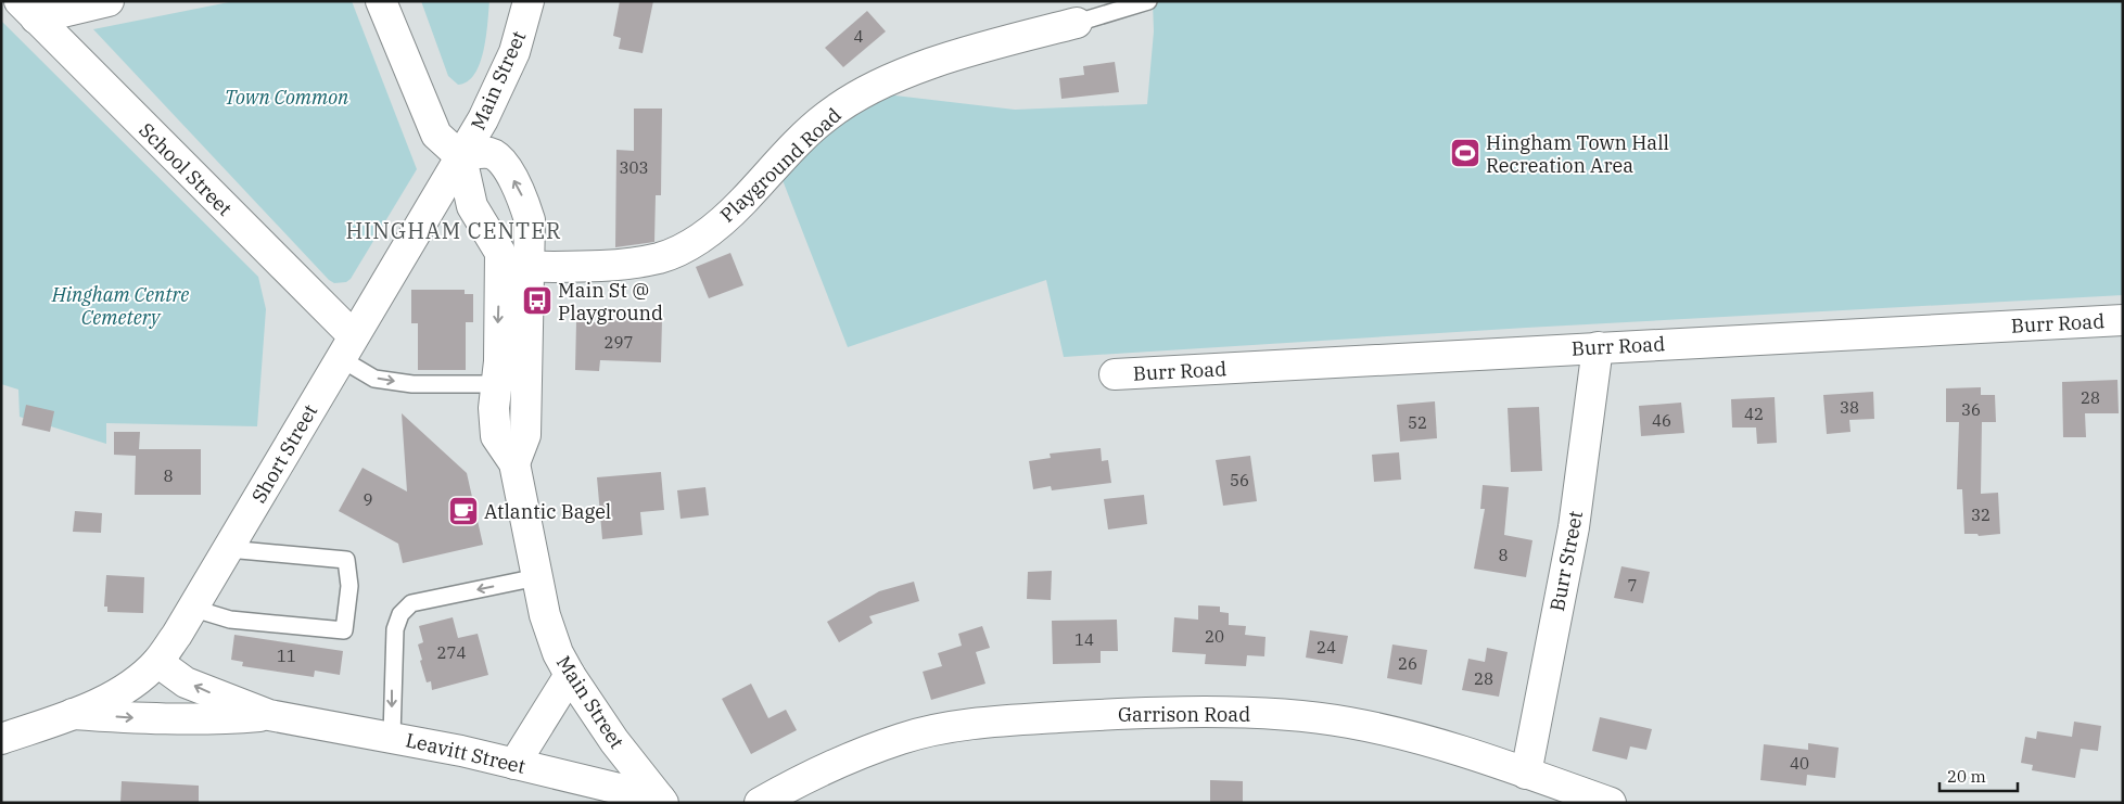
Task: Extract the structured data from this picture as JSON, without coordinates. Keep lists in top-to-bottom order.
{
  "streets": {
    "street": [
      "Main Street",
      "Playground Road",
      "School Street",
      "Burr Road",
      "Short Street",
      "Burr Street",
      "Garrison Road",
      "Leavitt Street"
    ]
  },
  "crossings": [
    ["Main Street", "Playground Road"],
    ["Main Street", "Short Street"],
    ["Main Street", "Leavitt Street"],
    ["School Street", "Short Street"],
    ["Burr Road", "Burr Street"],
    ["Short Street", "Leavitt Street"],
    ["Burr Street", "Garrison Road"]
  ],
  "districts": ["HINGHAM CENTER"],
  "parks": ["Town Common", "Hingham Centre Cemetery"],
  "places": {
    "sports": ["Hingham Town Hall Recreation Area"],
    "bus stop": ["Main St @ Playground"],
    "cafe": ["Atlantic Bagel"]
  },
  "house_numbers": [
    "4",
    "303",
    "297",
    "28",
    "38",
    "36",
    "42",
    "46",
    "52",
    "8",
    "56",
    "9",
    "32",
    "8",
    "7",
    "20",
    "14",
    "24",
    "274",
    "11",
    "26",
    "28",
    "40"
  ],
  "scale_bar": "20 m"
}
